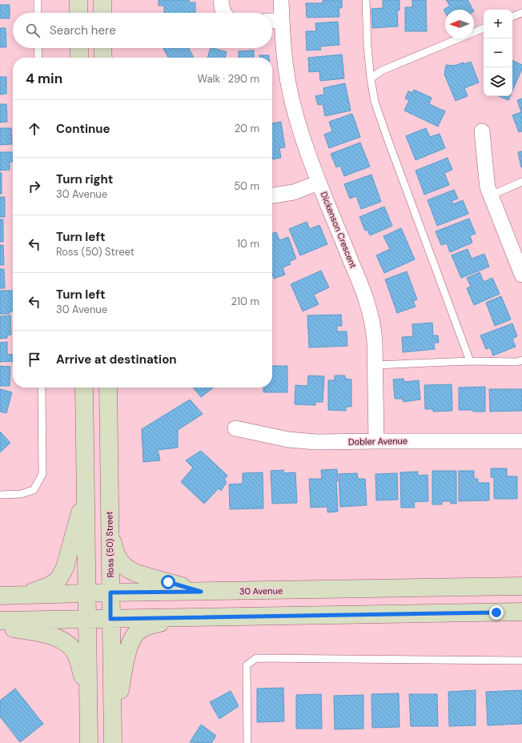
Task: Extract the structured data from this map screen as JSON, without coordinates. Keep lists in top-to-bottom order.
{
  "streets": {
    "main road": ["Ross (50) Street", "30 Avenue"],
    "street": ["Dickenson Crescent", "Dobler Avenue"]
  },
  "crossings": [
    ["Dickenson Crescent", "Dobler Avenue"],
    ["Ross (50) Street", "30 Avenue"]
  ],
  "north": "left",
  "page": {
    "map_buttons": ["+", "−"],
    "search": "Search here",
    "heading": ["4 min", "Walk · 290 m"],
    "list": [
      ["Continue", "20 m"],
      ["Turn right", "30 Avenue", "50 m"],
      ["Turn left", "Ross (50) Street", "10 m"],
      ["Turn left", "30 Avenue", "210 m"],
      "Arrive at destination"
    ]
  }
}
